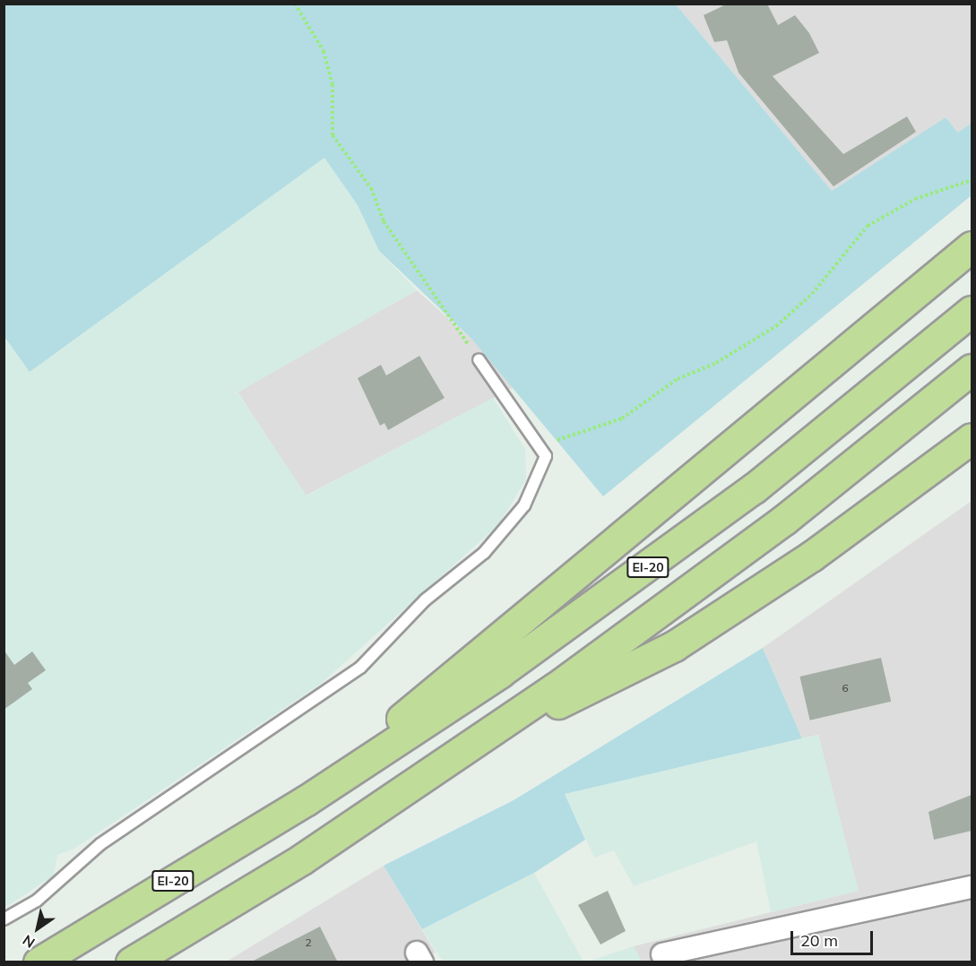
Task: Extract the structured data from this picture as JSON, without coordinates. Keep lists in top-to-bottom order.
{
  "streets": {
    "highway": ["EI-20"]
  },
  "house_numbers": ["6", "2"],
  "scale_bar": "20 m",
  "north": "bottom left"
}
